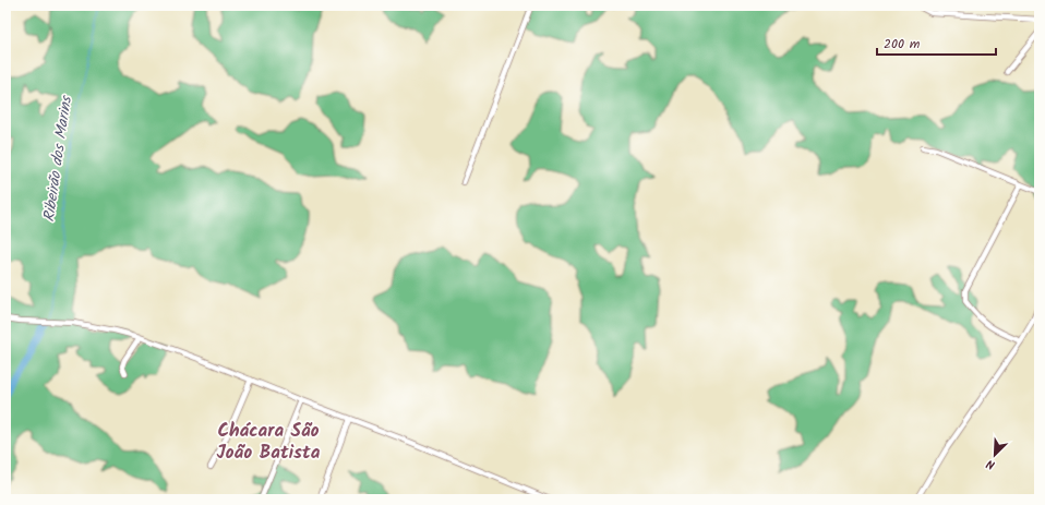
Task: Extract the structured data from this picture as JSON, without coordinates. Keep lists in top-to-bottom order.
{
  "districts": ["Chácara São João Batista"],
  "water": ["Ribeirão dos Marins"],
  "scale_bar": "200 m",
  "north": "bottom left"
}
